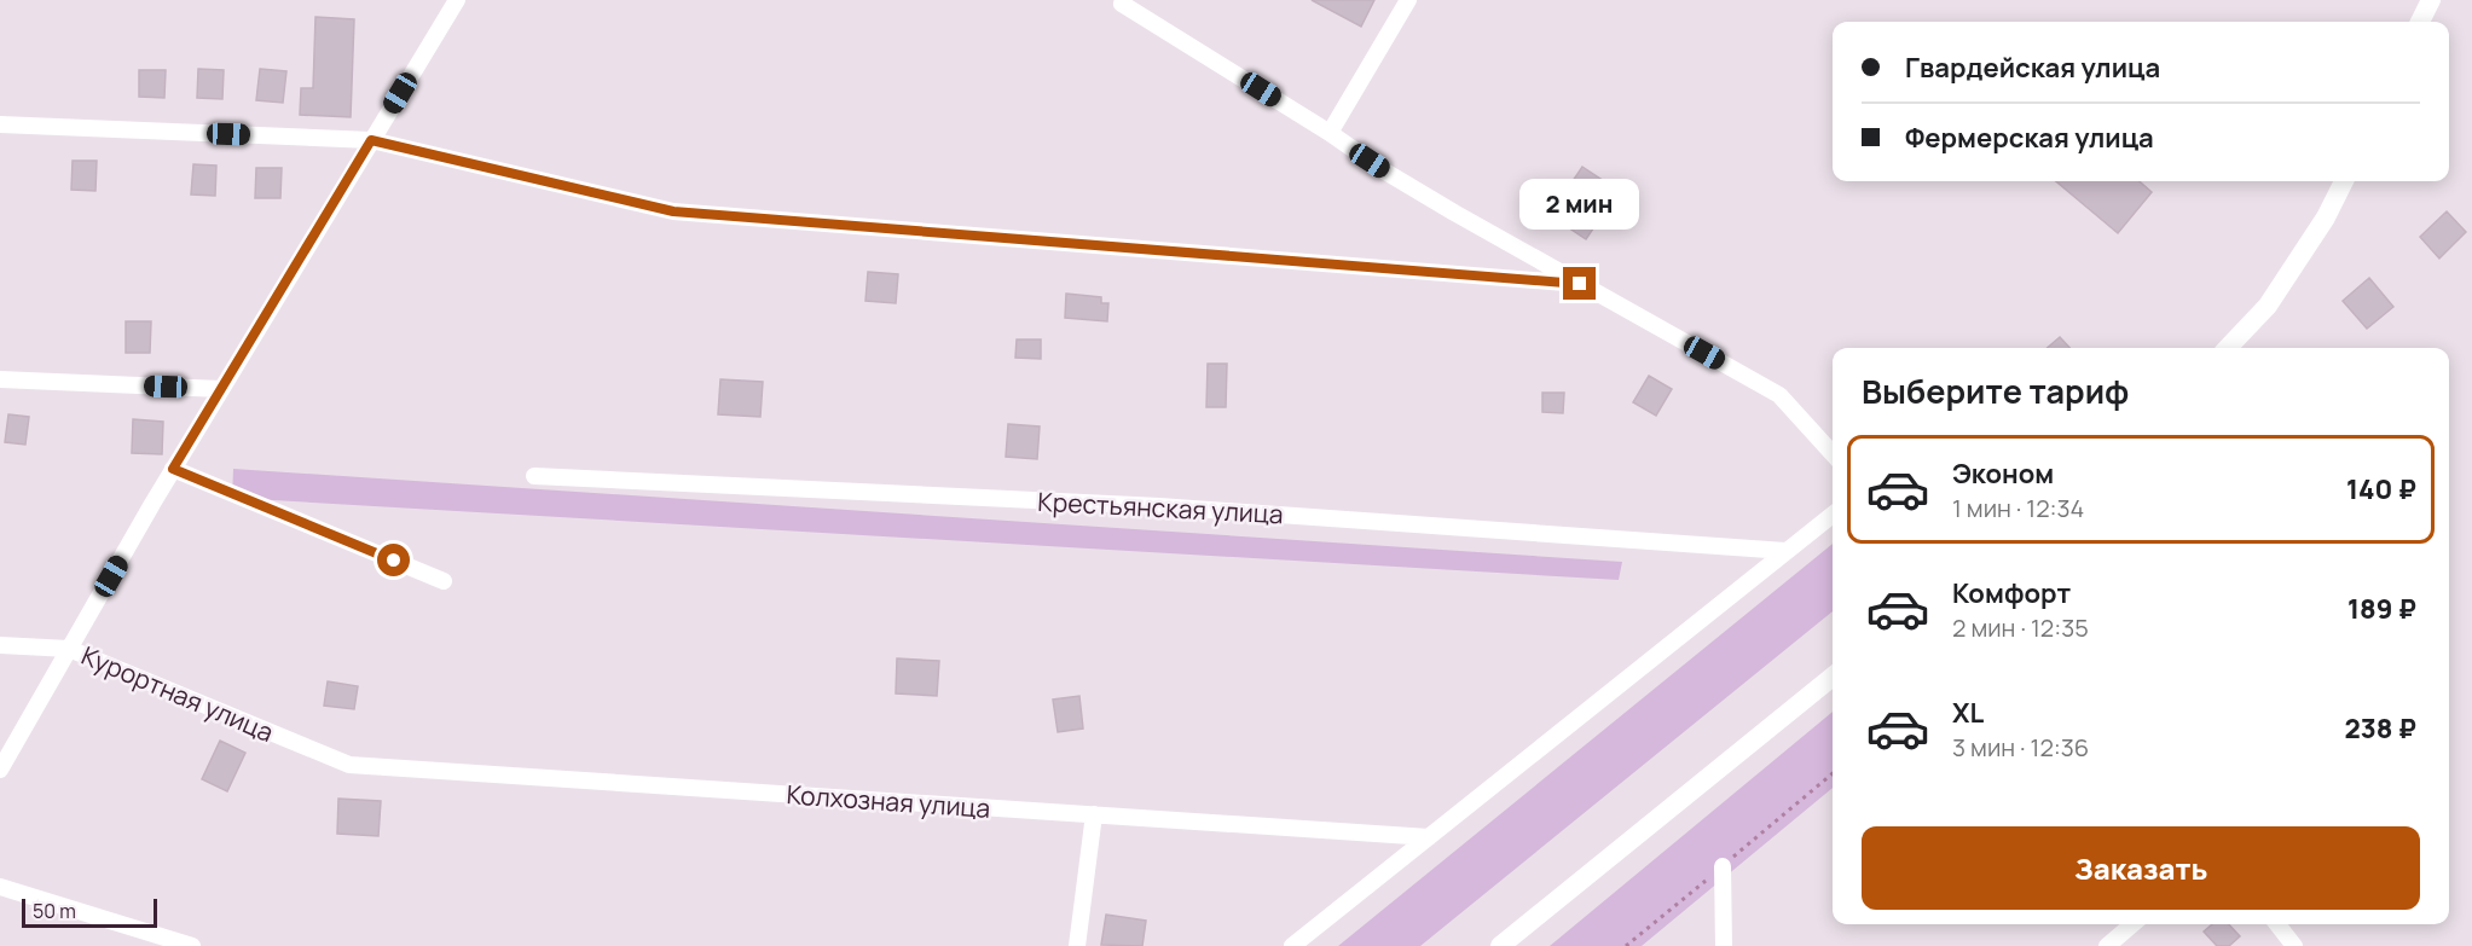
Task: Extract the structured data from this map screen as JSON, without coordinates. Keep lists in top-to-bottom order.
{
  "streets": {
    "street": ["Крестьянская улица", "Курортная улица", "Колхозная улица"]
  },
  "crossings": [
    ["Курортная улица", "Колхозная улица"]
  ],
  "scale_bar": "50 m",
  "page": {
    "banner": ["Гвардейская улица", "Фермерская улица"],
    "bubble": "2 мин",
    "heading": "Выберите тариф",
    "list": [
      {
        "name": "Эконом",
        "note": "1 мин · 12:34",
        "value": "140 ₽"
      },
      {
        "name": "Комфорт",
        "note": "2 мин · 12:35",
        "value": "189 ₽"
      },
      {
        "name": "XL",
        "note": "3 мин · 12:36",
        "value": "238 ₽"
      }
    ],
    "buttons": "Заказать",
    "scale": "50 m"
  }
}
